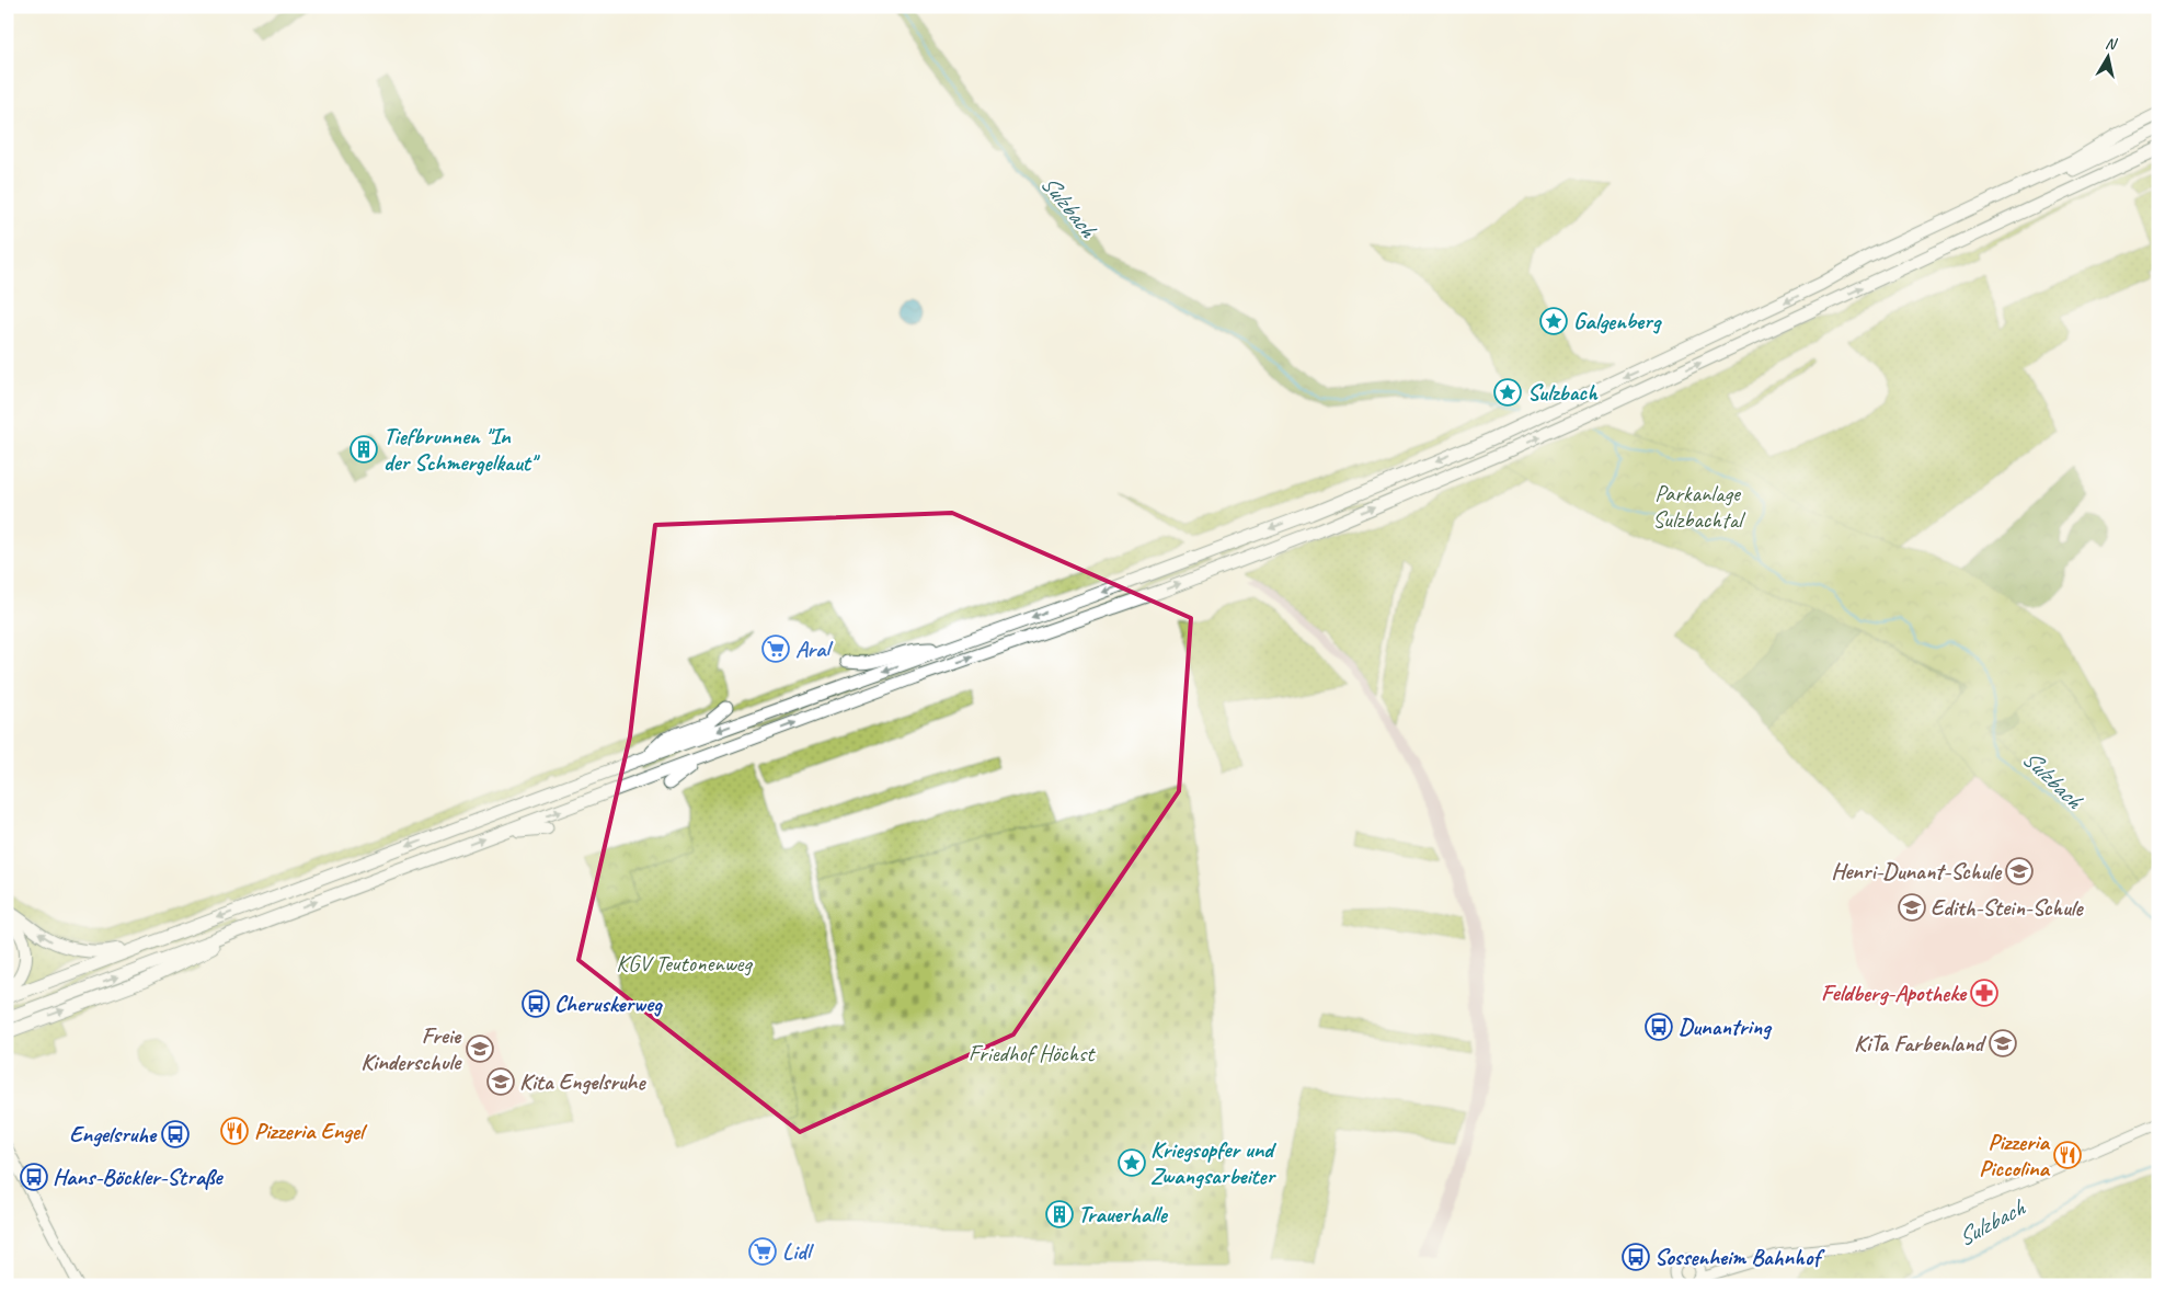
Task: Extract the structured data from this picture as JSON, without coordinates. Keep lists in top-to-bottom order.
{
  "water": ["Sulzbach"],
  "parks": ["Parkanlage Sulzbachtal", "KGV Teutonenweg", "Friedhof Höchst"],
  "places": {
    "place": ["Galgenberg", "Sulzbach", "Kriegsopfer und Zwangsarbeiter"],
    "building": ["Tiefbrunnen \"In der Schmergelkaut\"", "Trauerhalle"],
    "supermarket": ["Aral", "Lidl"],
    "school or university": [
      "Henri-Dunant-Schule",
      "Edith-Stein-Schule",
      "KiTa Farbenland",
      "Freie Kinderschule",
      "Kita Engelsruhe"
    ],
    "pharmacy": ["Feldberg-Apotheke"],
    "bus stop": [
      "Cheruskerweg",
      "Dunantring",
      "Engelsruhe",
      "Hans-Böckler-Straße",
      "Sossenheim Bahnhof"
    ],
    "restaurant": ["Pizzeria Engel", "Pizzeria Piccolina"]
  },
  "north": "top"
}
